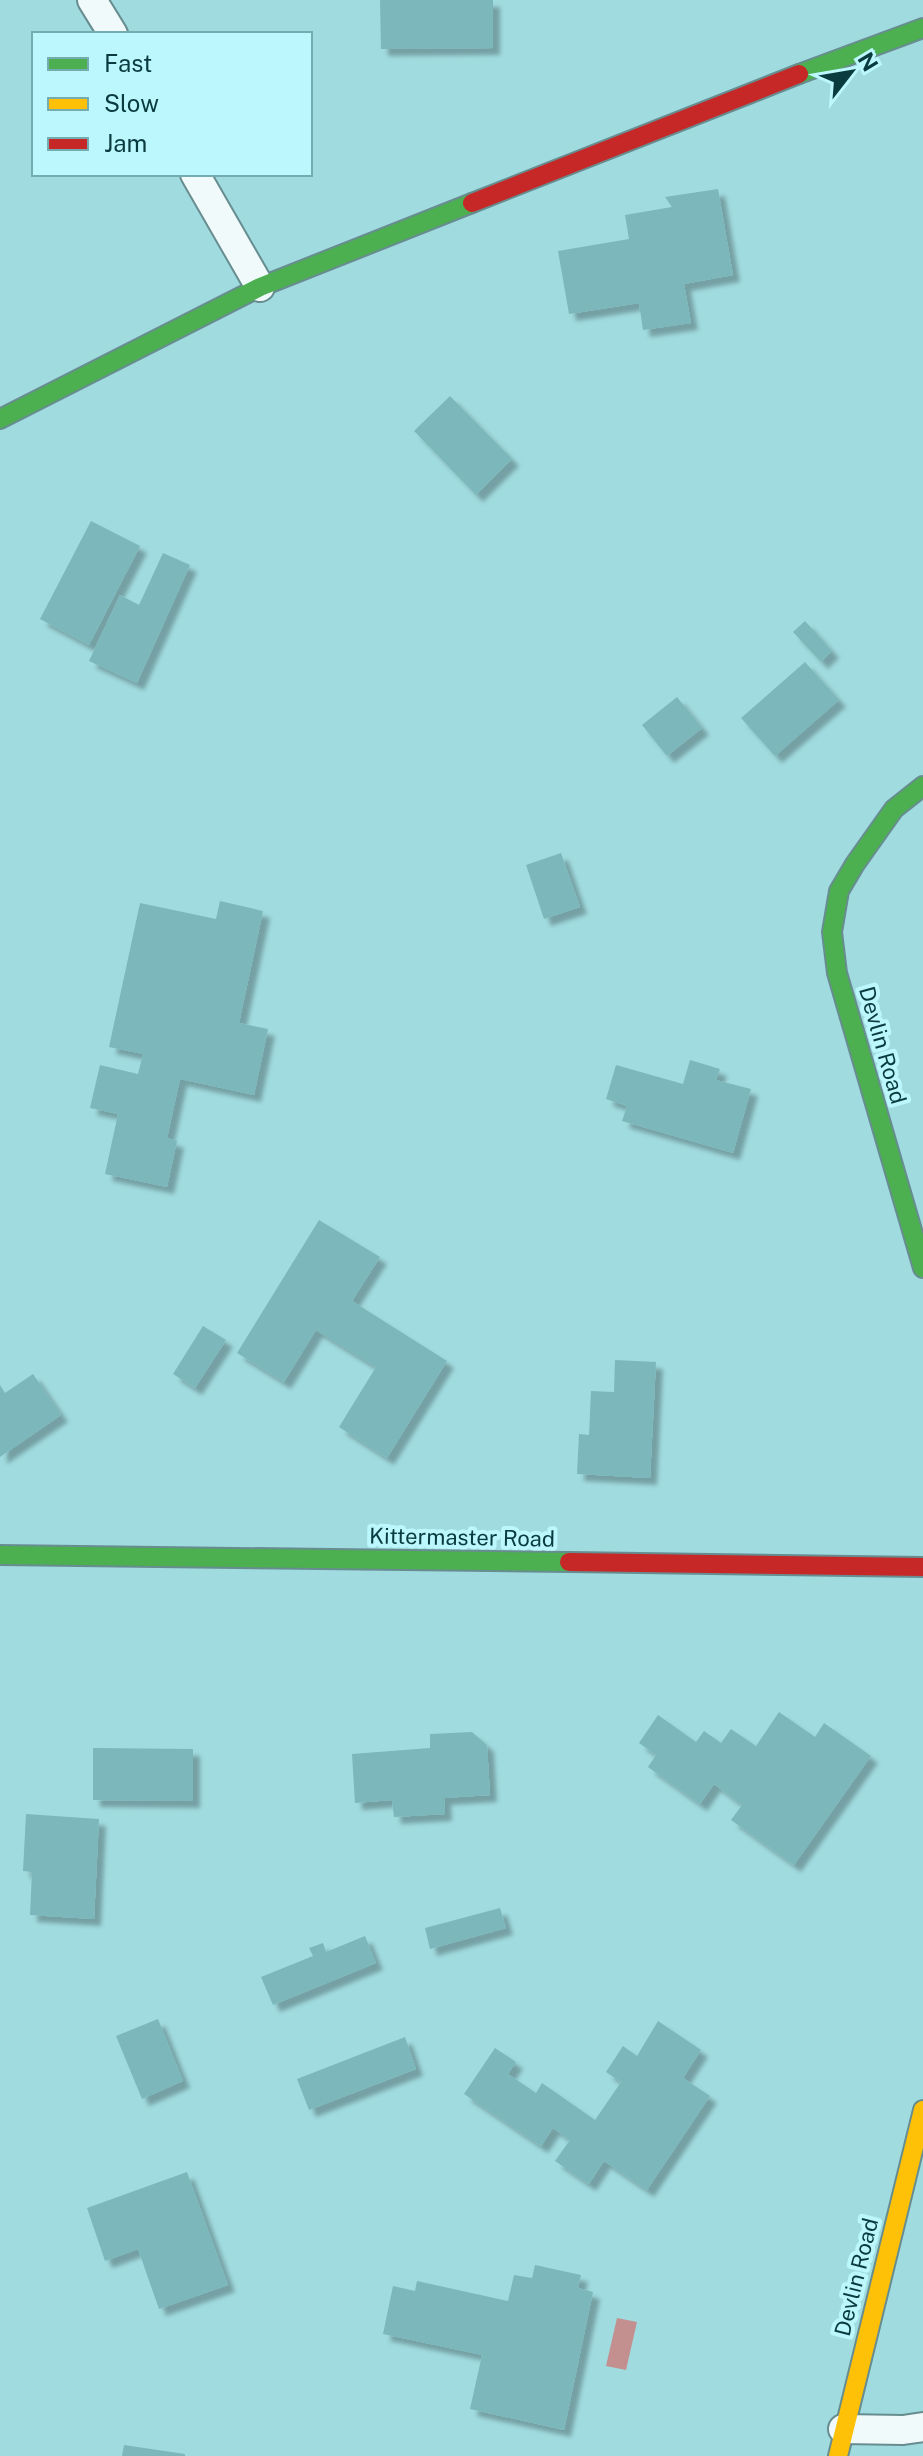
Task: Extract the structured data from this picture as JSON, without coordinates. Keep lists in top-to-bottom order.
{
  "streets": {
    "street": ["Devlin Road", "Kittermaster Road"]
  },
  "legend": ["Fast", "Slow", "Jam"],
  "north": "top right"
}
